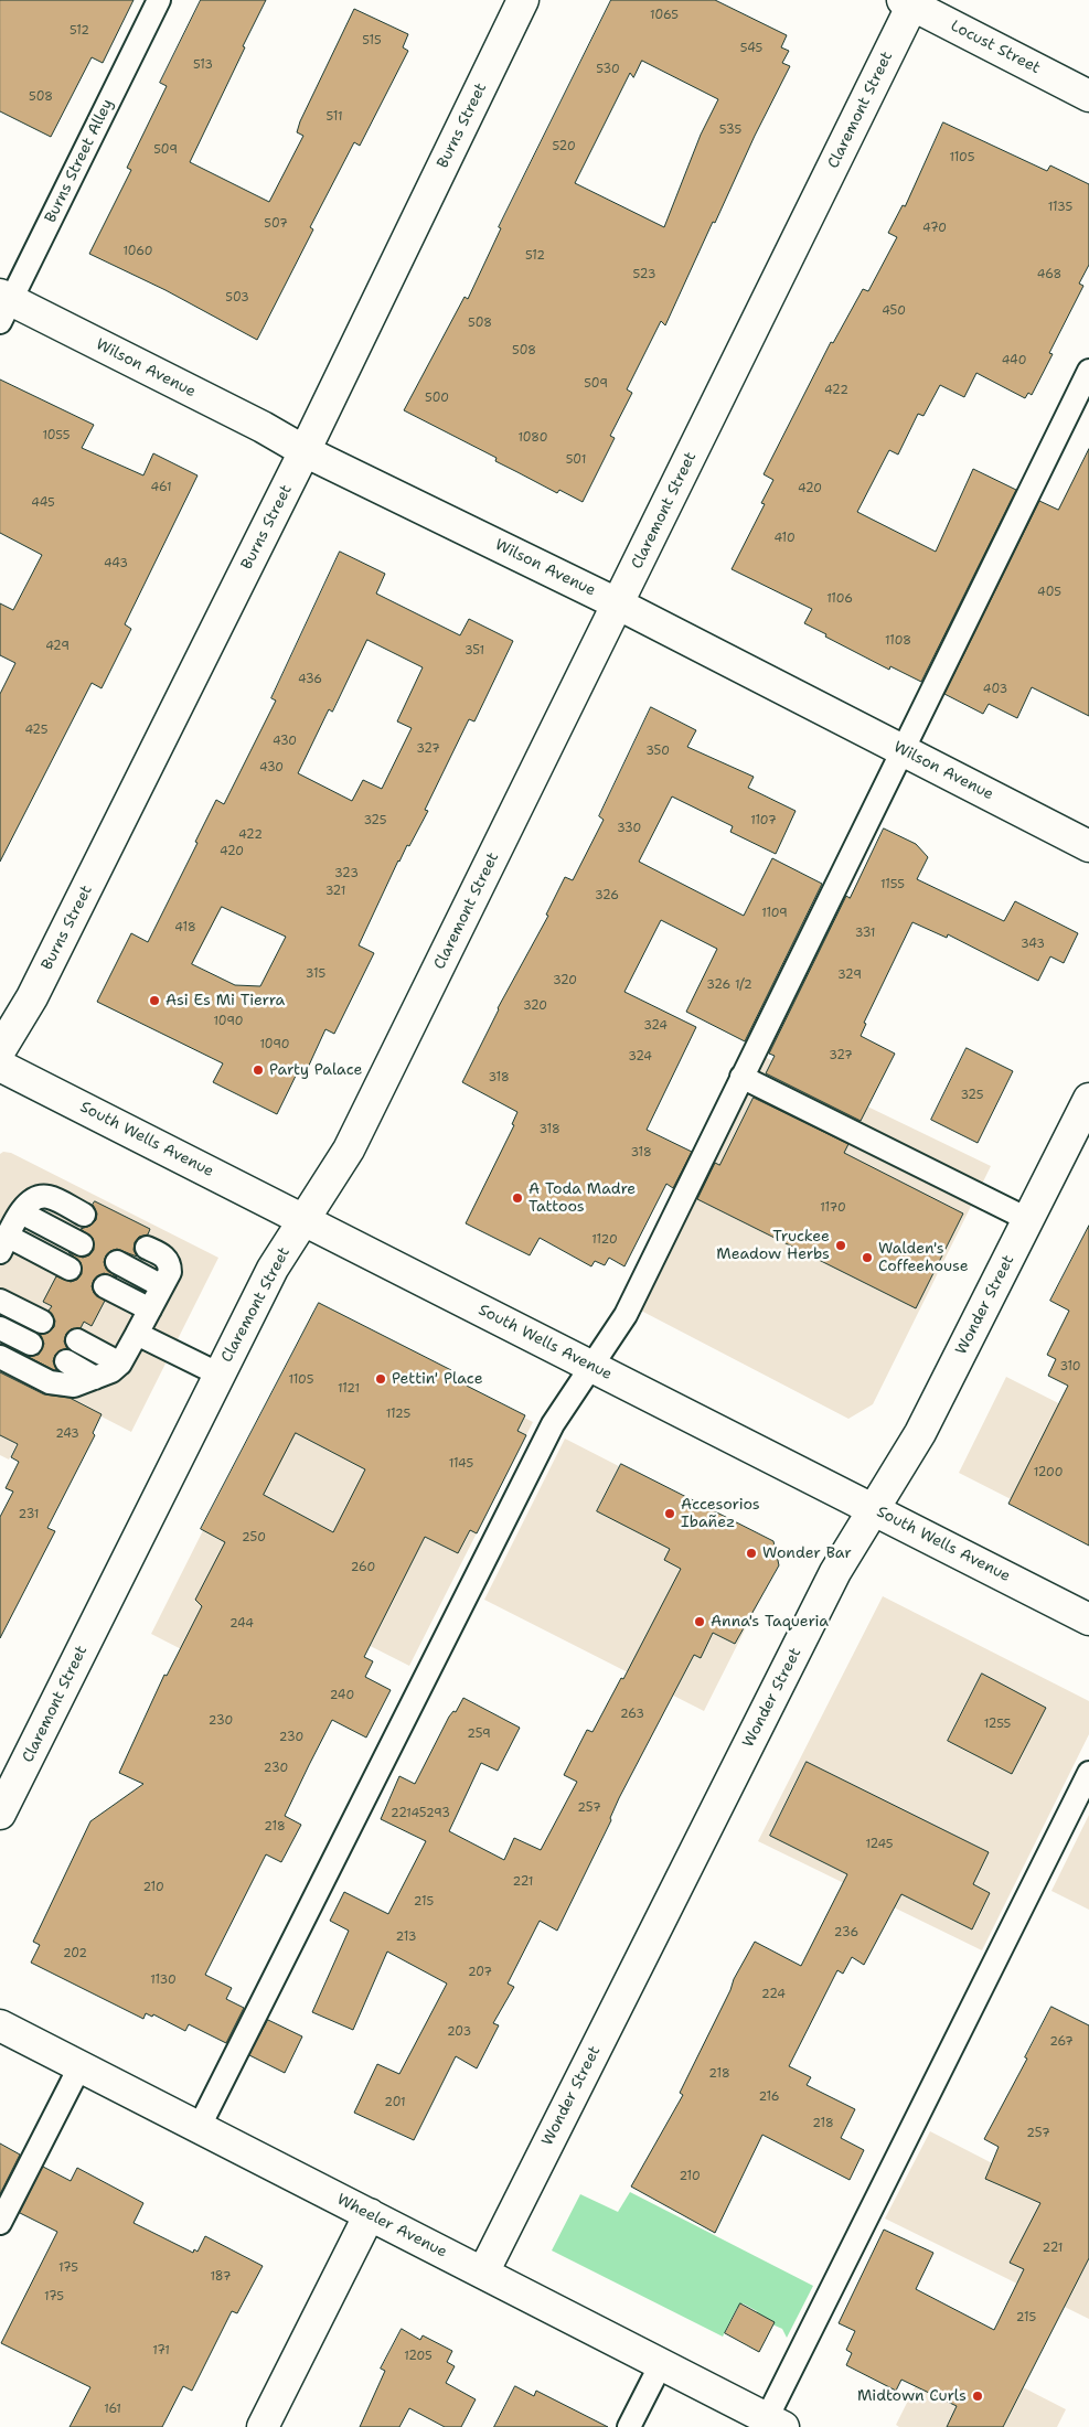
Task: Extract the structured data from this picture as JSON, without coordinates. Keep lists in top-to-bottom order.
{
  "streets": {
    "street": [
      "Locust Street",
      "Claremont Street",
      "Burns Street",
      "Wilson Avenue",
      "South Wells Avenue",
      "Wonder Street",
      "Wheeler Avenue"
    ],
    "lane": ["Burns Street Alley"]
  },
  "crossings": [
    ["Locust Street", "Claremont Street"],
    ["Claremont Street", "Wilson Avenue"],
    ["Claremont Street", "South Wells Avenue"],
    ["Burns Street", "Wilson Avenue"],
    ["Burns Street Alley", "Wilson Avenue"],
    ["South Wells Avenue", "Wonder Street"],
    ["Wonder Street", "Wheeler Avenue"]
  ],
  "places": [
    "Asi Es Mi Tierra",
    "Party Palace",
    "A Toda Madre Tattoos",
    "Truckee Meadow Herbs",
    "Walden's Coffeehouse",
    "Pettin' Place",
    "Accesorios Ibañez",
    "Wonder Bar",
    "Anna's Taqueria",
    "Midtown Curls"
  ],
  "house_numbers": [
    "1065",
    "512",
    "515",
    "545",
    "513",
    "530",
    "508",
    "511",
    "535",
    "520",
    "509",
    "1105",
    "1135",
    "507",
    "470",
    "1060",
    "512",
    "523",
    "468",
    "503",
    "450",
    "508",
    "508",
    "440",
    "509",
    "422",
    "500",
    "1055",
    "1080",
    "501",
    "461",
    "420",
    "445",
    "410",
    "443",
    "405",
    "1106",
    "1108",
    "429",
    "351",
    "436",
    "403",
    "425",
    "430",
    "327",
    "350",
    "430",
    "325",
    "1107",
    "330",
    "422",
    "420",
    "323",
    "1155",
    "321",
    "326",
    "1109",
    "418",
    "331",
    "343",
    "315",
    "329",
    "320",
    "326 1/2",
    "320",
    "1090",
    "324",
    "1090",
    "327",
    "324",
    "318",
    "325",
    "318",
    "318",
    "1170",
    "1120",
    "310",
    "1105",
    "1121",
    "1125",
    "243",
    "1145",
    "1200",
    "231",
    "250",
    "260",
    "244",
    "240",
    "263",
    "230",
    "1255",
    "259",
    "230",
    "230",
    "257",
    "22145293",
    "218",
    "1245",
    "221",
    "210",
    "215",
    "236",
    "213",
    "202",
    "207",
    "1130",
    "224",
    "203",
    "267",
    "218",
    "216",
    "201",
    "218",
    "257",
    "210",
    "221",
    "175",
    "187",
    "175",
    "215",
    "171",
    "1205",
    "161"
  ]
}
